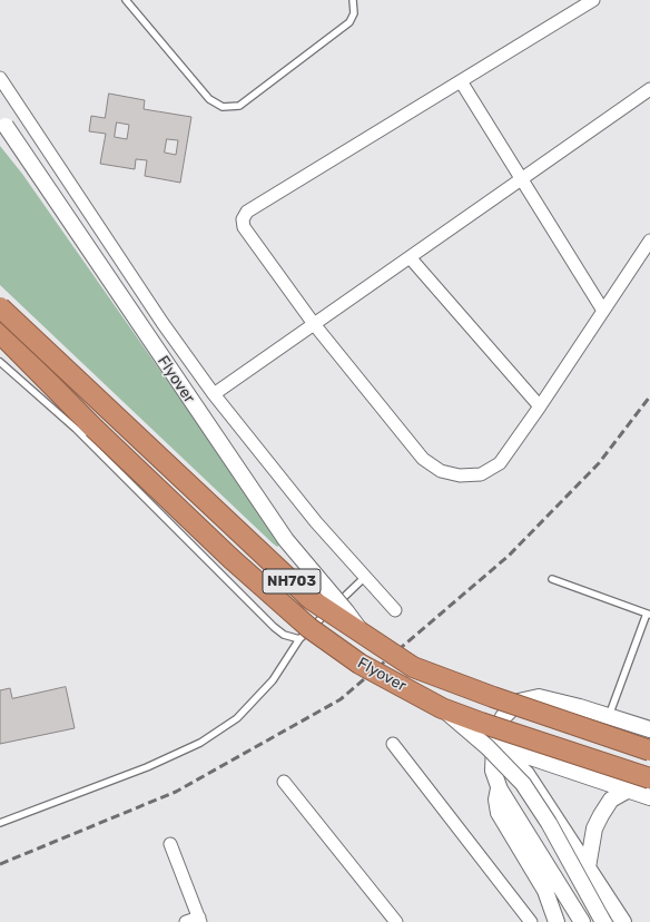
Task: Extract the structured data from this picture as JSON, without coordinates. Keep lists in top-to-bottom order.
{
  "streets": {
    "highway": ["Flyover", "NH703"]
  }
}
